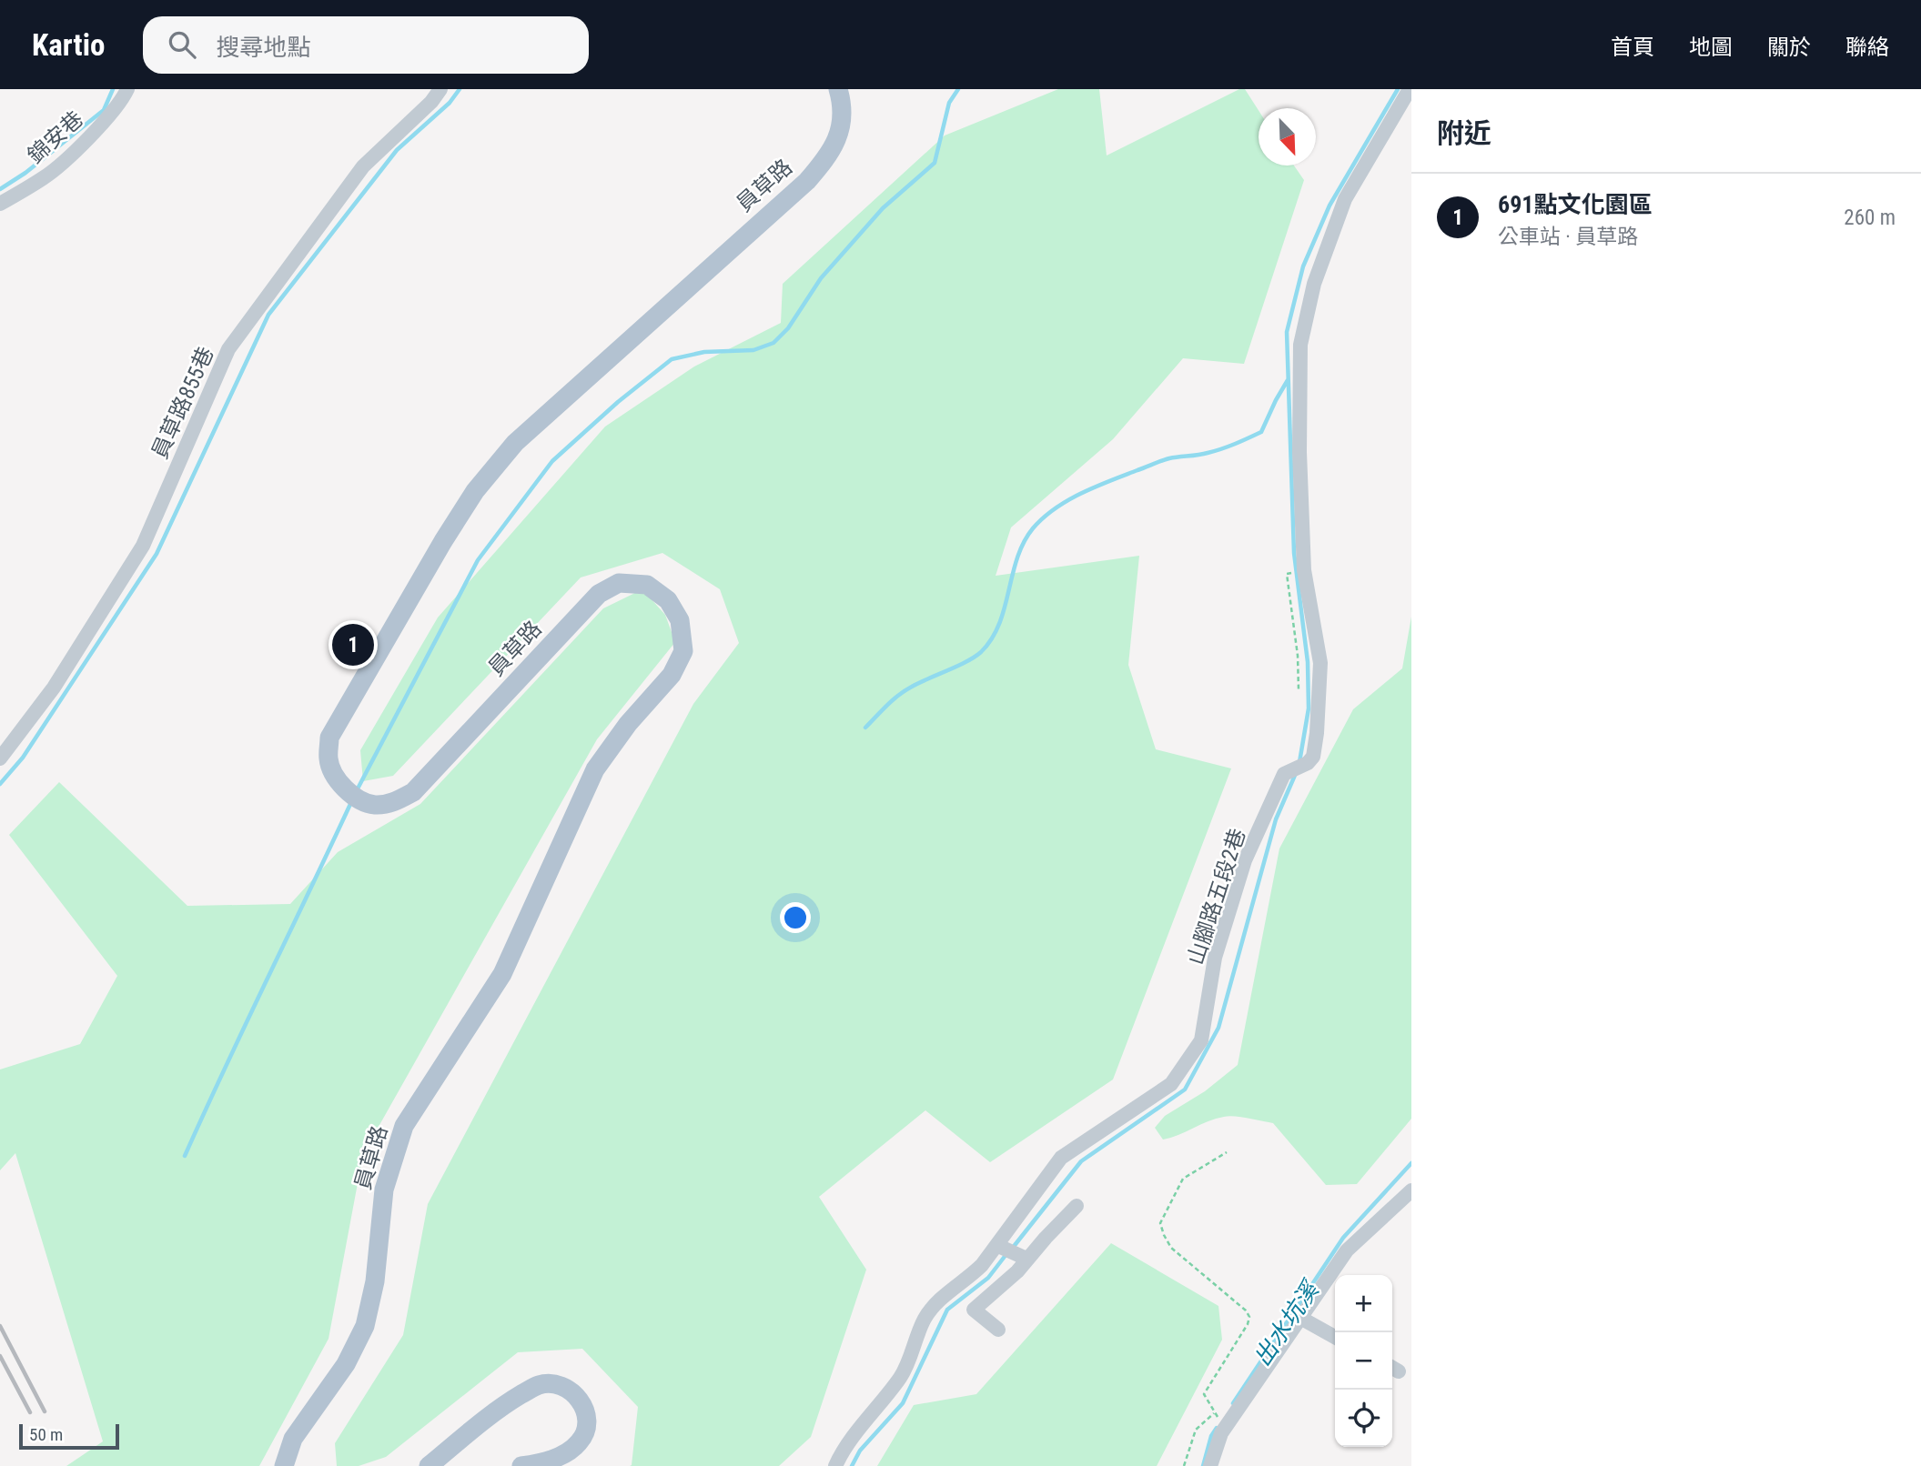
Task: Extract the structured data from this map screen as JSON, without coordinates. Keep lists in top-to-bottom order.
{
  "streets": {
    "main road": ["員草路"],
    "street": ["錦安巷", "員草路855巷", "山腳路五段2巷"]
  },
  "water": ["出水坑溪"],
  "scale_bar": "50 m",
  "north": "bottom right",
  "page": {
    "header": "Kartio",
    "search": "搜尋地點",
    "nav": [
      "首頁",
      "地圖",
      "關於",
      "聯絡"
    ],
    "heading": "附近",
    "list": [
      {
        "mark": "1",
        "name": "691點文化園區",
        "note": "公車站 · 員草路",
        "value": "260 m"
      }
    ],
    "pins": "1",
    "map_buttons": ["+", "−"],
    "scale": "50 m"
  }
}
